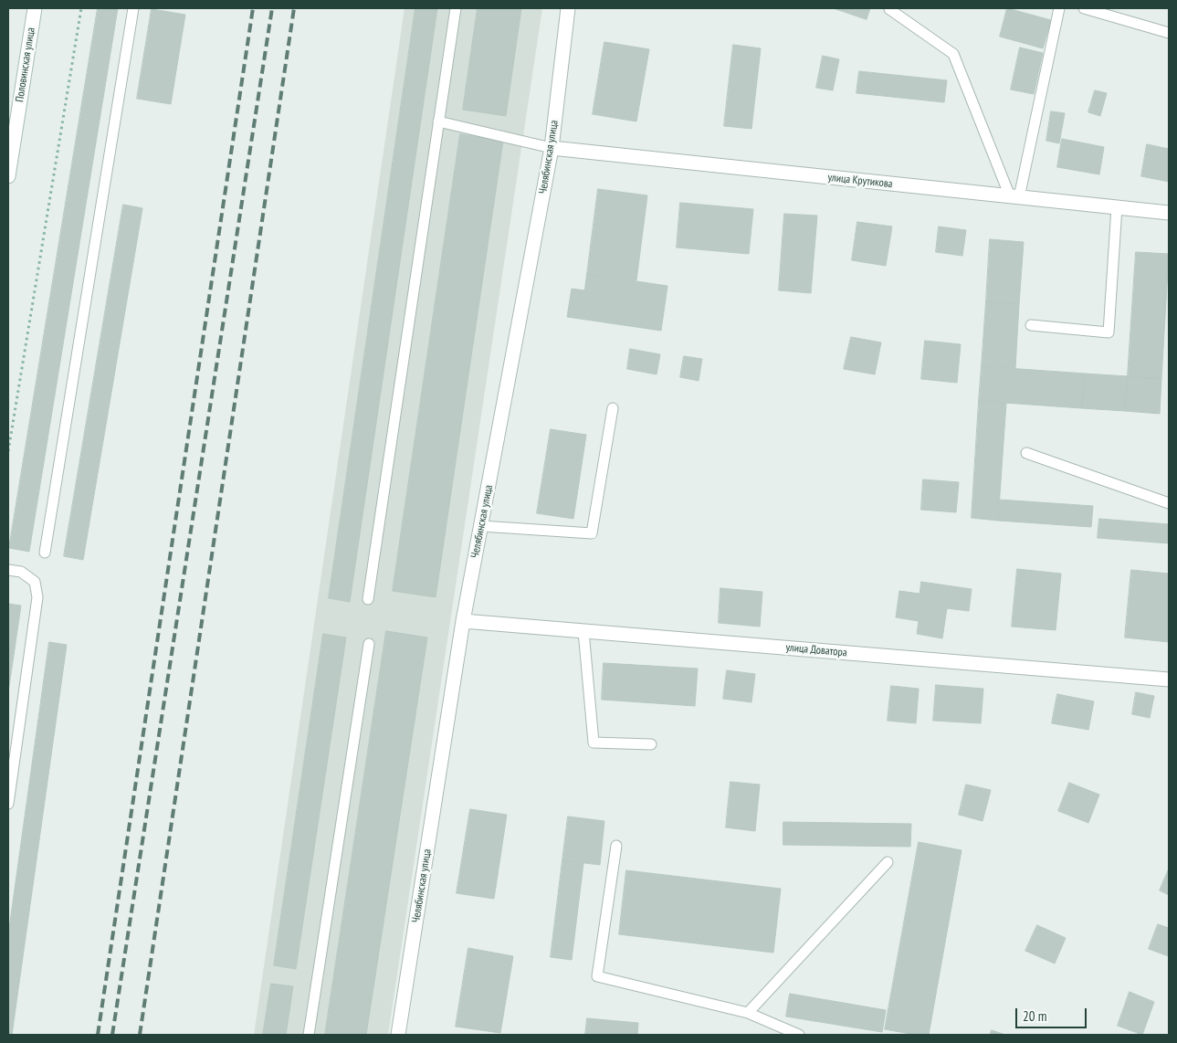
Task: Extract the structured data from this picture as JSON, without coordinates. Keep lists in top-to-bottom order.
{
  "streets": {
    "street": [
      "Половинская улица",
      "Челябинская улица",
      "улица Крутикова",
      "улица Доватора"
    ]
  },
  "crossings": [
    ["Челябинская улица", "улица Крутикова"],
    ["Челябинская улица", "улица Доватора"]
  ],
  "scale_bar": "20 m"
}
